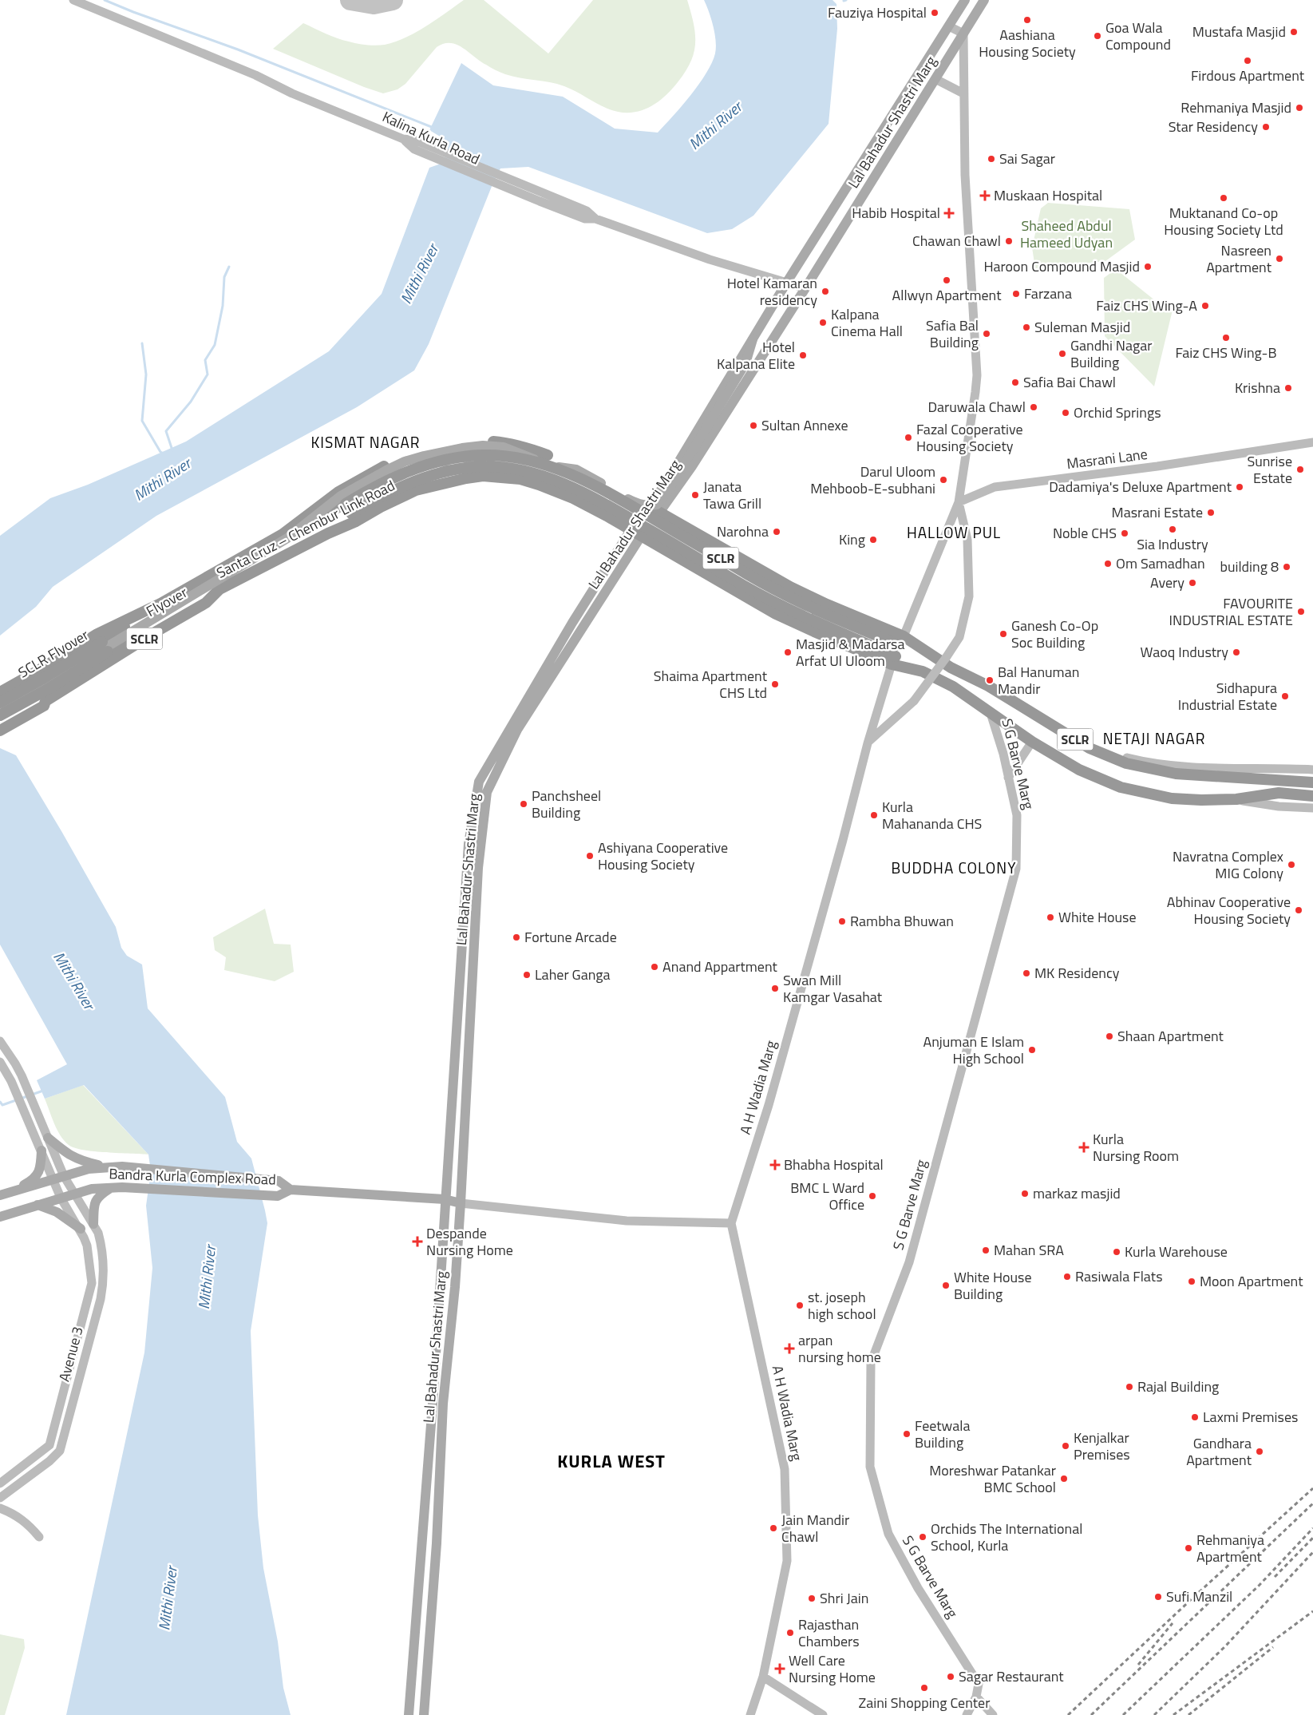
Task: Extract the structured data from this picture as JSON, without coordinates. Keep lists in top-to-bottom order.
{
  "streets": {
    "highway": [
      "Santa Cruz – Chembur Link Road",
      "SCLR",
      "Flyover",
      "SCLR Flyover"
    ],
    "main road": ["Lal Bahadur Shastri Marg", "Bandra Kurla Complex Road"],
    "street": [
      "Kalina Kurla Road",
      "Masrani Lane",
      "S G Barve Marg",
      "A H Wadia Marg",
      "Avenue 3"
    ]
  },
  "crossings": [
    ["Lal Bahadur Shastri Marg", "Kalina Kurla Road"],
    ["Lal Bahadur Shastri Marg", "Santa Cruz – Chembur Link Road"],
    ["Lal Bahadur Shastri Marg", "Bandra Kurla Complex Road"],
    ["Santa Cruz – Chembur Link Road", "SCLR"],
    ["Santa Cruz – Chembur Link Road", "Flyover"],
    ["Santa Cruz – Chembur Link Road", "A H Wadia Marg"],
    ["SCLR", "S G Barve Marg"],
    ["SCLR", "A H Wadia Marg"],
    ["Flyover", "SCLR Flyover"],
    ["Bandra Kurla Complex Road", "Avenue 3"]
  ],
  "districts": [
    "KISMAT NAGAR",
    "HALLOW PUL",
    "NETAJI NAGAR",
    "BUDDHA COLONY",
    "KURLA WEST"
  ],
  "water": ["Mithi River"],
  "parks": ["Shaheed Abdul Hameed Udyan"],
  "places": {
    "other": [
      "Fauziya Hospital",
      "Aashiana Housing Society",
      "Mustafa Masjid",
      "Goa Wala Compound",
      "Firdous Apartment",
      "Rehmaniya Masjid",
      "Star Residency",
      "Sai Sagar",
      "Muktanand Co-op Housing Society Ltd",
      "Chawan Chawl",
      "Nasreen Apartment",
      "Haroon Compound Masjid",
      "Allwyn Apartment",
      "Hotel Kamaran residency",
      "Farzana",
      "Faiz CHS Wing-A",
      "Kalpana Cinema Hall",
      "Suleman Masjid",
      "Safia Bal Building",
      "Faiz CHS Wing-B",
      "Gandhi Nagar Building",
      "Hotel Kalpana Elite",
      "Safia Bai Chawl",
      "Krishna",
      "Daruwala Chawl",
      "Orchid Springs",
      "Sultan Annexe",
      "Fazal Cooperative Housing Society",
      "Sunrise Estate",
      "Darul Uloom Mehboob-E-subhani",
      "Dadamiya's Deluxe Apartment",
      "Janata Tawa Grill",
      "Masrani Estate",
      "Sia Industry",
      "Narohna",
      "Noble CHS",
      "King",
      "Om Samadhan",
      "building 8",
      "Avery",
      "FAVOURITE INDUSTRIAL ESTATE",
      "Ganesh Co-Op Soc Building",
      "Masjid & Madarsa Arfat Ul Uloom",
      "Waoq Industry",
      "Bal Hanuman Mandir",
      "Shaima Apartment CHS Ltd",
      "Sidhapura Industrial Estate",
      "Panchsheel Building",
      "Kurla Mahananda CHS",
      "Ashiyana Cooperative Housing Society",
      "Navratna Complex MIG Colony",
      "Abhinav Cooperative Housing Society",
      "White House",
      "Rambha Bhuwan",
      "Fortune Arcade",
      "Anand Appartment",
      "MK Residency",
      "Laher Ganga",
      "Swan Mill Kamgar Vasahat",
      "Shaan Apartment",
      "Anjuman E Islam High School",
      "markaz masjid",
      "BMC L Ward Office",
      "Mahan SRA",
      "Kurla Warehouse",
      "Rasiwala Flats",
      "Moon Apartment",
      "White House Building",
      "st. joseph high school",
      "Rajal Building",
      "Laxmi Premises",
      "Feetwala Building",
      "Kenjalkar Premises",
      "Gandhara Apartment",
      "Moreshwar Patankar BMC School",
      "Jain Mandir Chawl",
      "Orchids The International School, Kurla",
      "Rehmaniya Apartment",
      "Sufi Manzil",
      "Shri Jain",
      "Rajasthan Chambers",
      "Sagar Restaurant",
      "Zaini Shopping Center"
    ],
    "health": [
      "Muskaan Hospital",
      "Habib Hospital",
      "Kurla Nursing Room",
      "Bhabha Hospital",
      "Despande Nursing Home",
      "arpan nursing home",
      "Well Care Nursing Home"
    ]
  }
}
